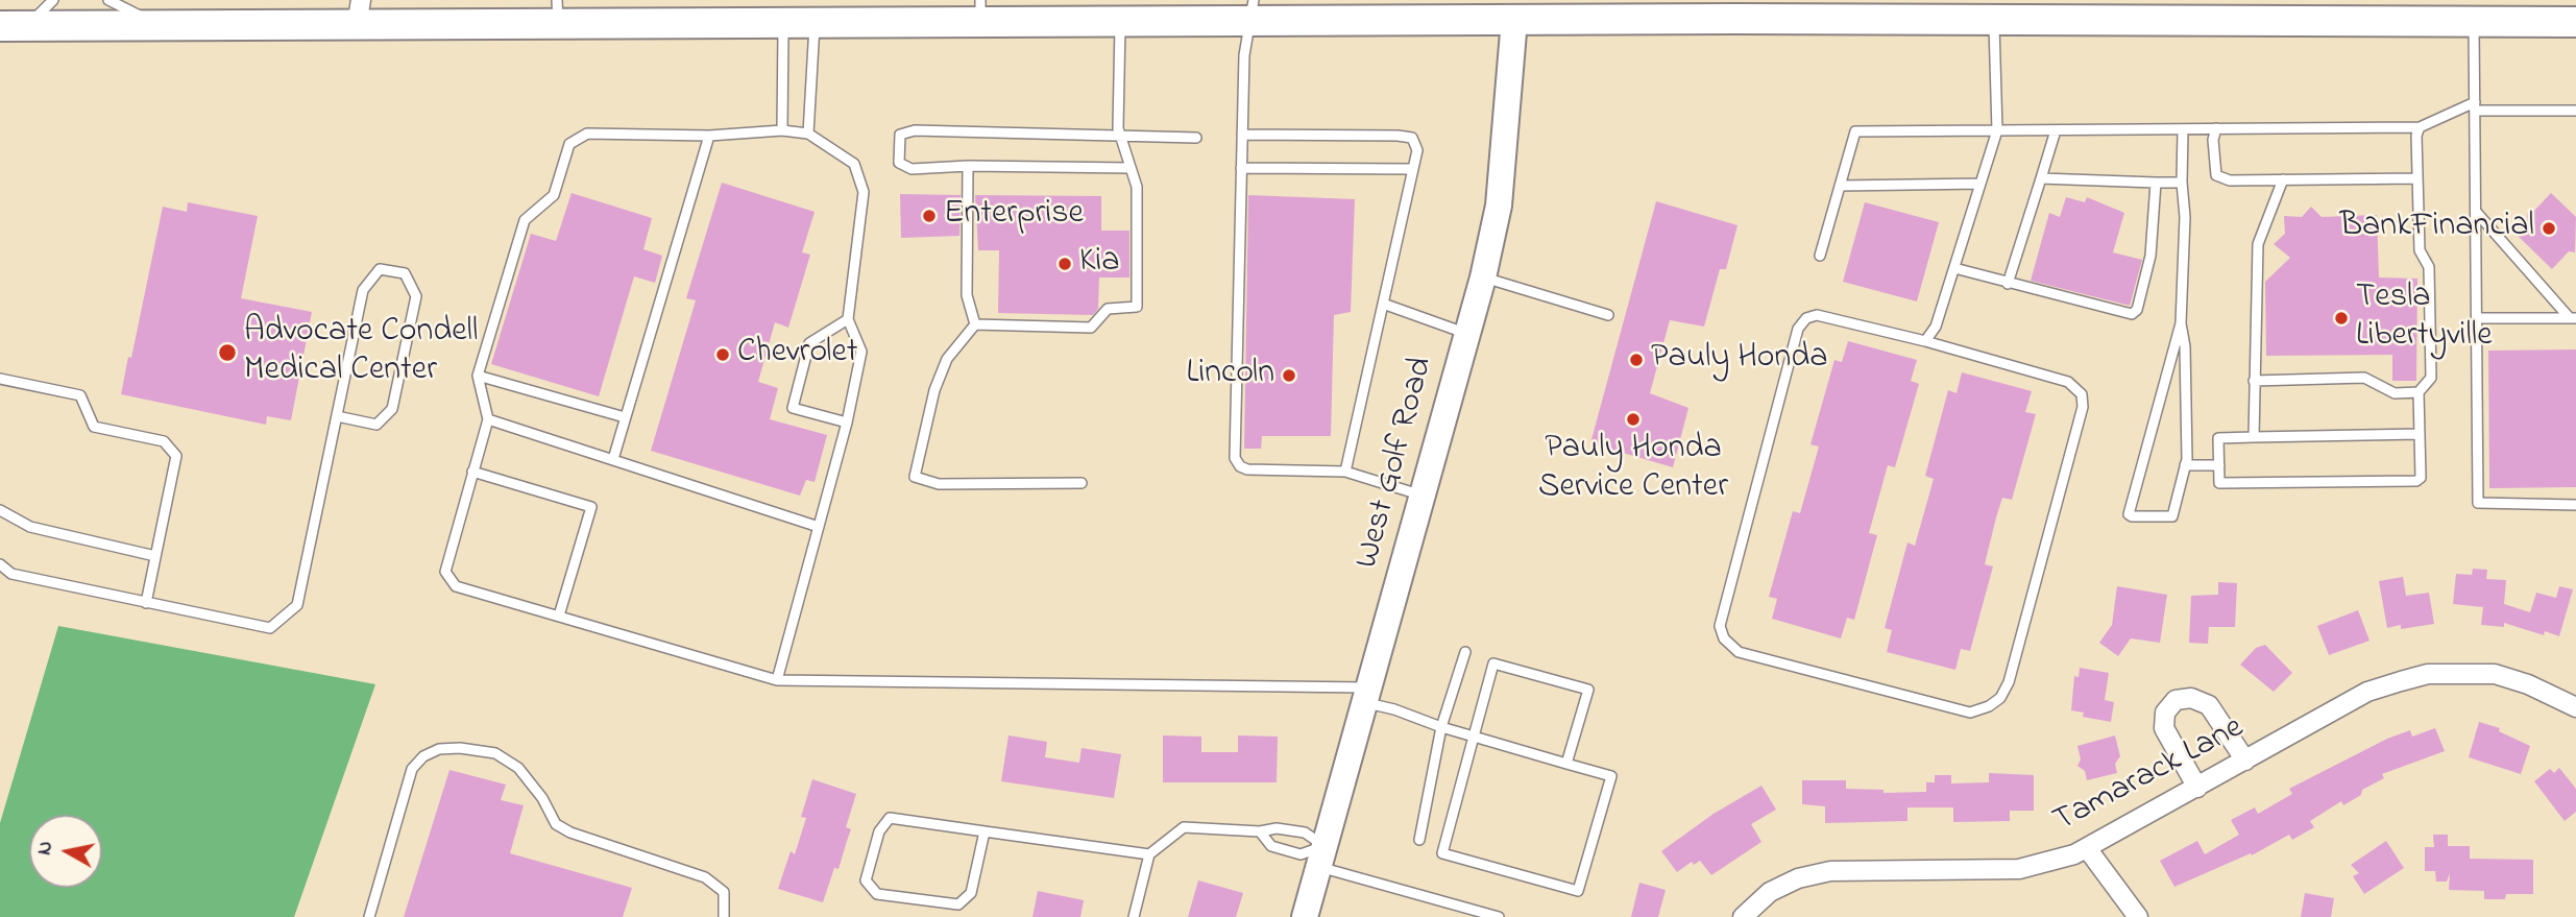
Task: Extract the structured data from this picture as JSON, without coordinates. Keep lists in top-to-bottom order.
{
  "streets": {
    "street": ["West Golf Road", "Tamarack Lane"]
  },
  "places": [
    "Enterprise",
    "BankFinancial",
    "Kia",
    "Tesla Libertyville",
    "Advocate Condell Medical Center",
    "Chevrolet",
    "Pauly Honda",
    "Lincoln",
    "Pauly Honda Service Center"
  ],
  "north": "left"
}
